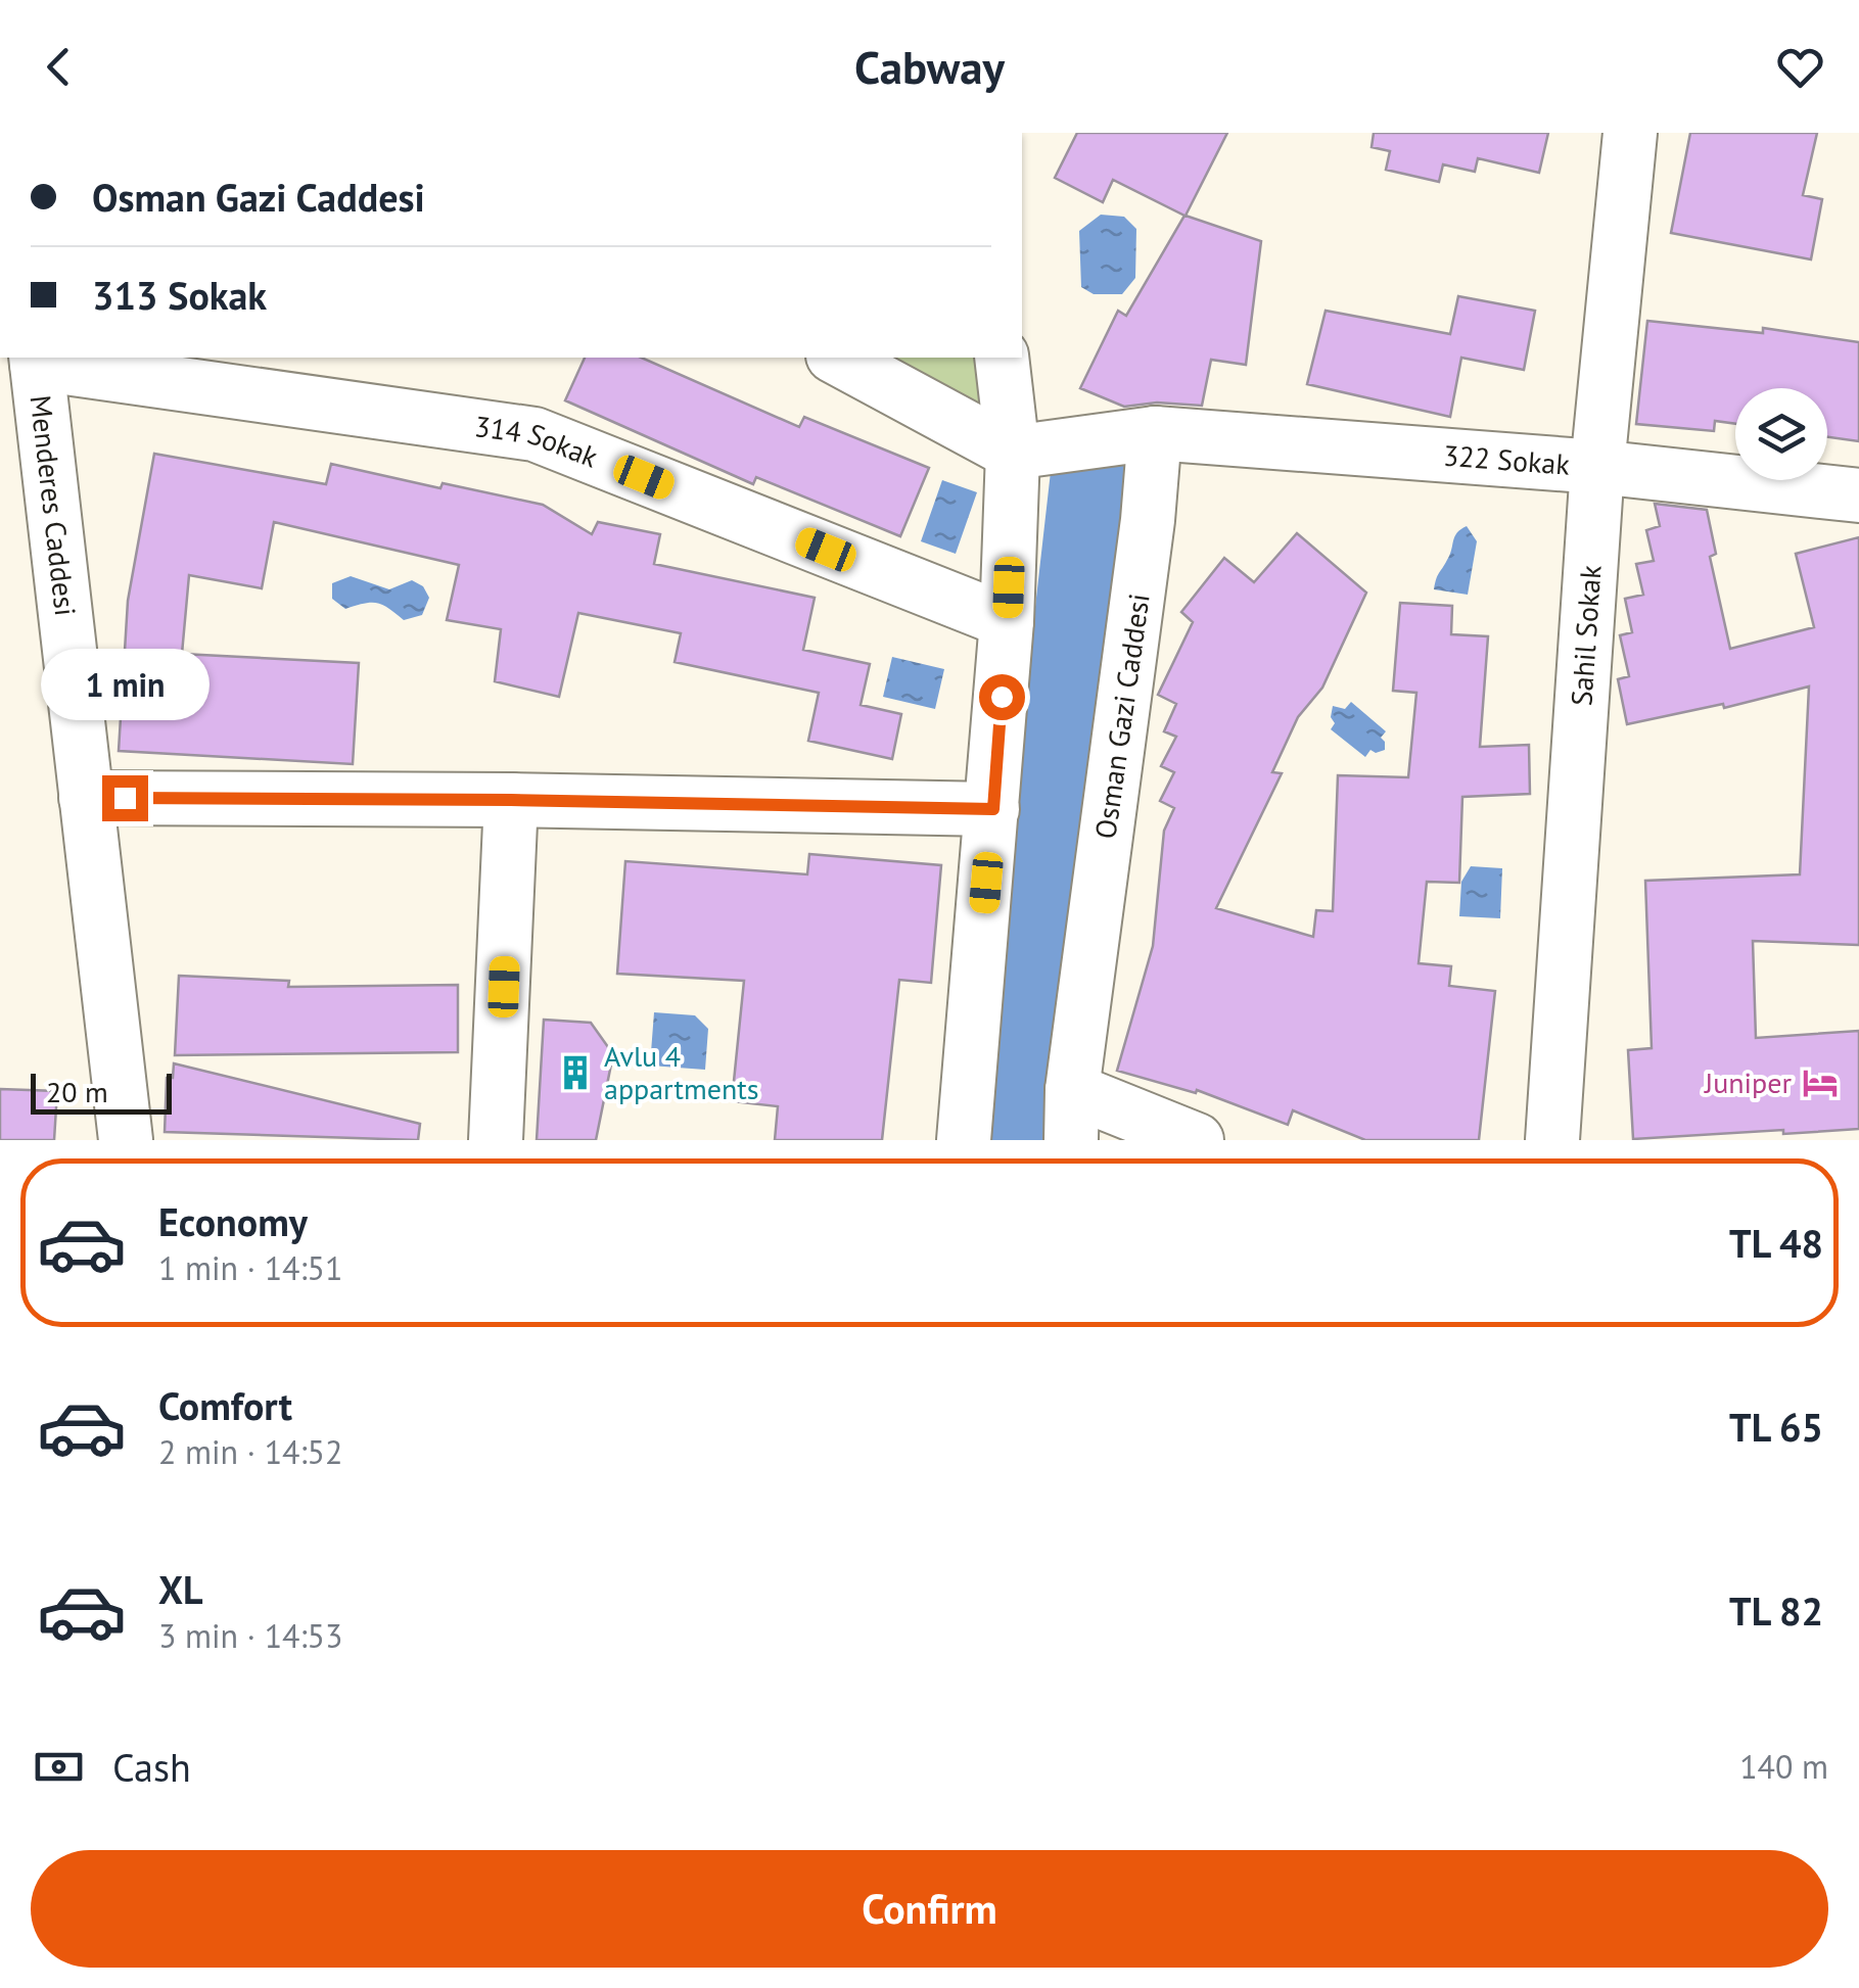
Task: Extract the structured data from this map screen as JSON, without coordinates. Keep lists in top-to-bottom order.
{
  "streets": {
    "street": [
      "314 Sokak",
      "322 Sokak",
      "Menderes Caddesi",
      "Sahil Sokak",
      "Osman Gazi Caddesi"
    ]
  },
  "crossings": [
    ["314 Sokak", "Menderes Caddesi"],
    ["322 Sokak", "Sahil Sokak"],
    ["322 Sokak", "Osman Gazi Caddesi"]
  ],
  "places": {
    "building": ["Avlu 4 appartments"],
    "hotel": ["Juniper"]
  },
  "scale_bar": "20 m",
  "page": {
    "header": "Cabway",
    "banner": ["Osman Gazi Caddesi", "313 Sokak"],
    "bubble": "1 min",
    "scale": "20 m",
    "list": [
      {
        "name": "Economy",
        "note": "1 min · 14:51",
        "value": "TL 48"
      },
      {
        "name": "Comfort",
        "note": "2 min · 14:52",
        "value": "TL 65"
      },
      {
        "name": "XL",
        "note": "3 min · 14:53",
        "value": "TL 82"
      }
    ],
    "pay": ["Cash", "140 m"],
    "buttons": "Confirm"
  }
}
